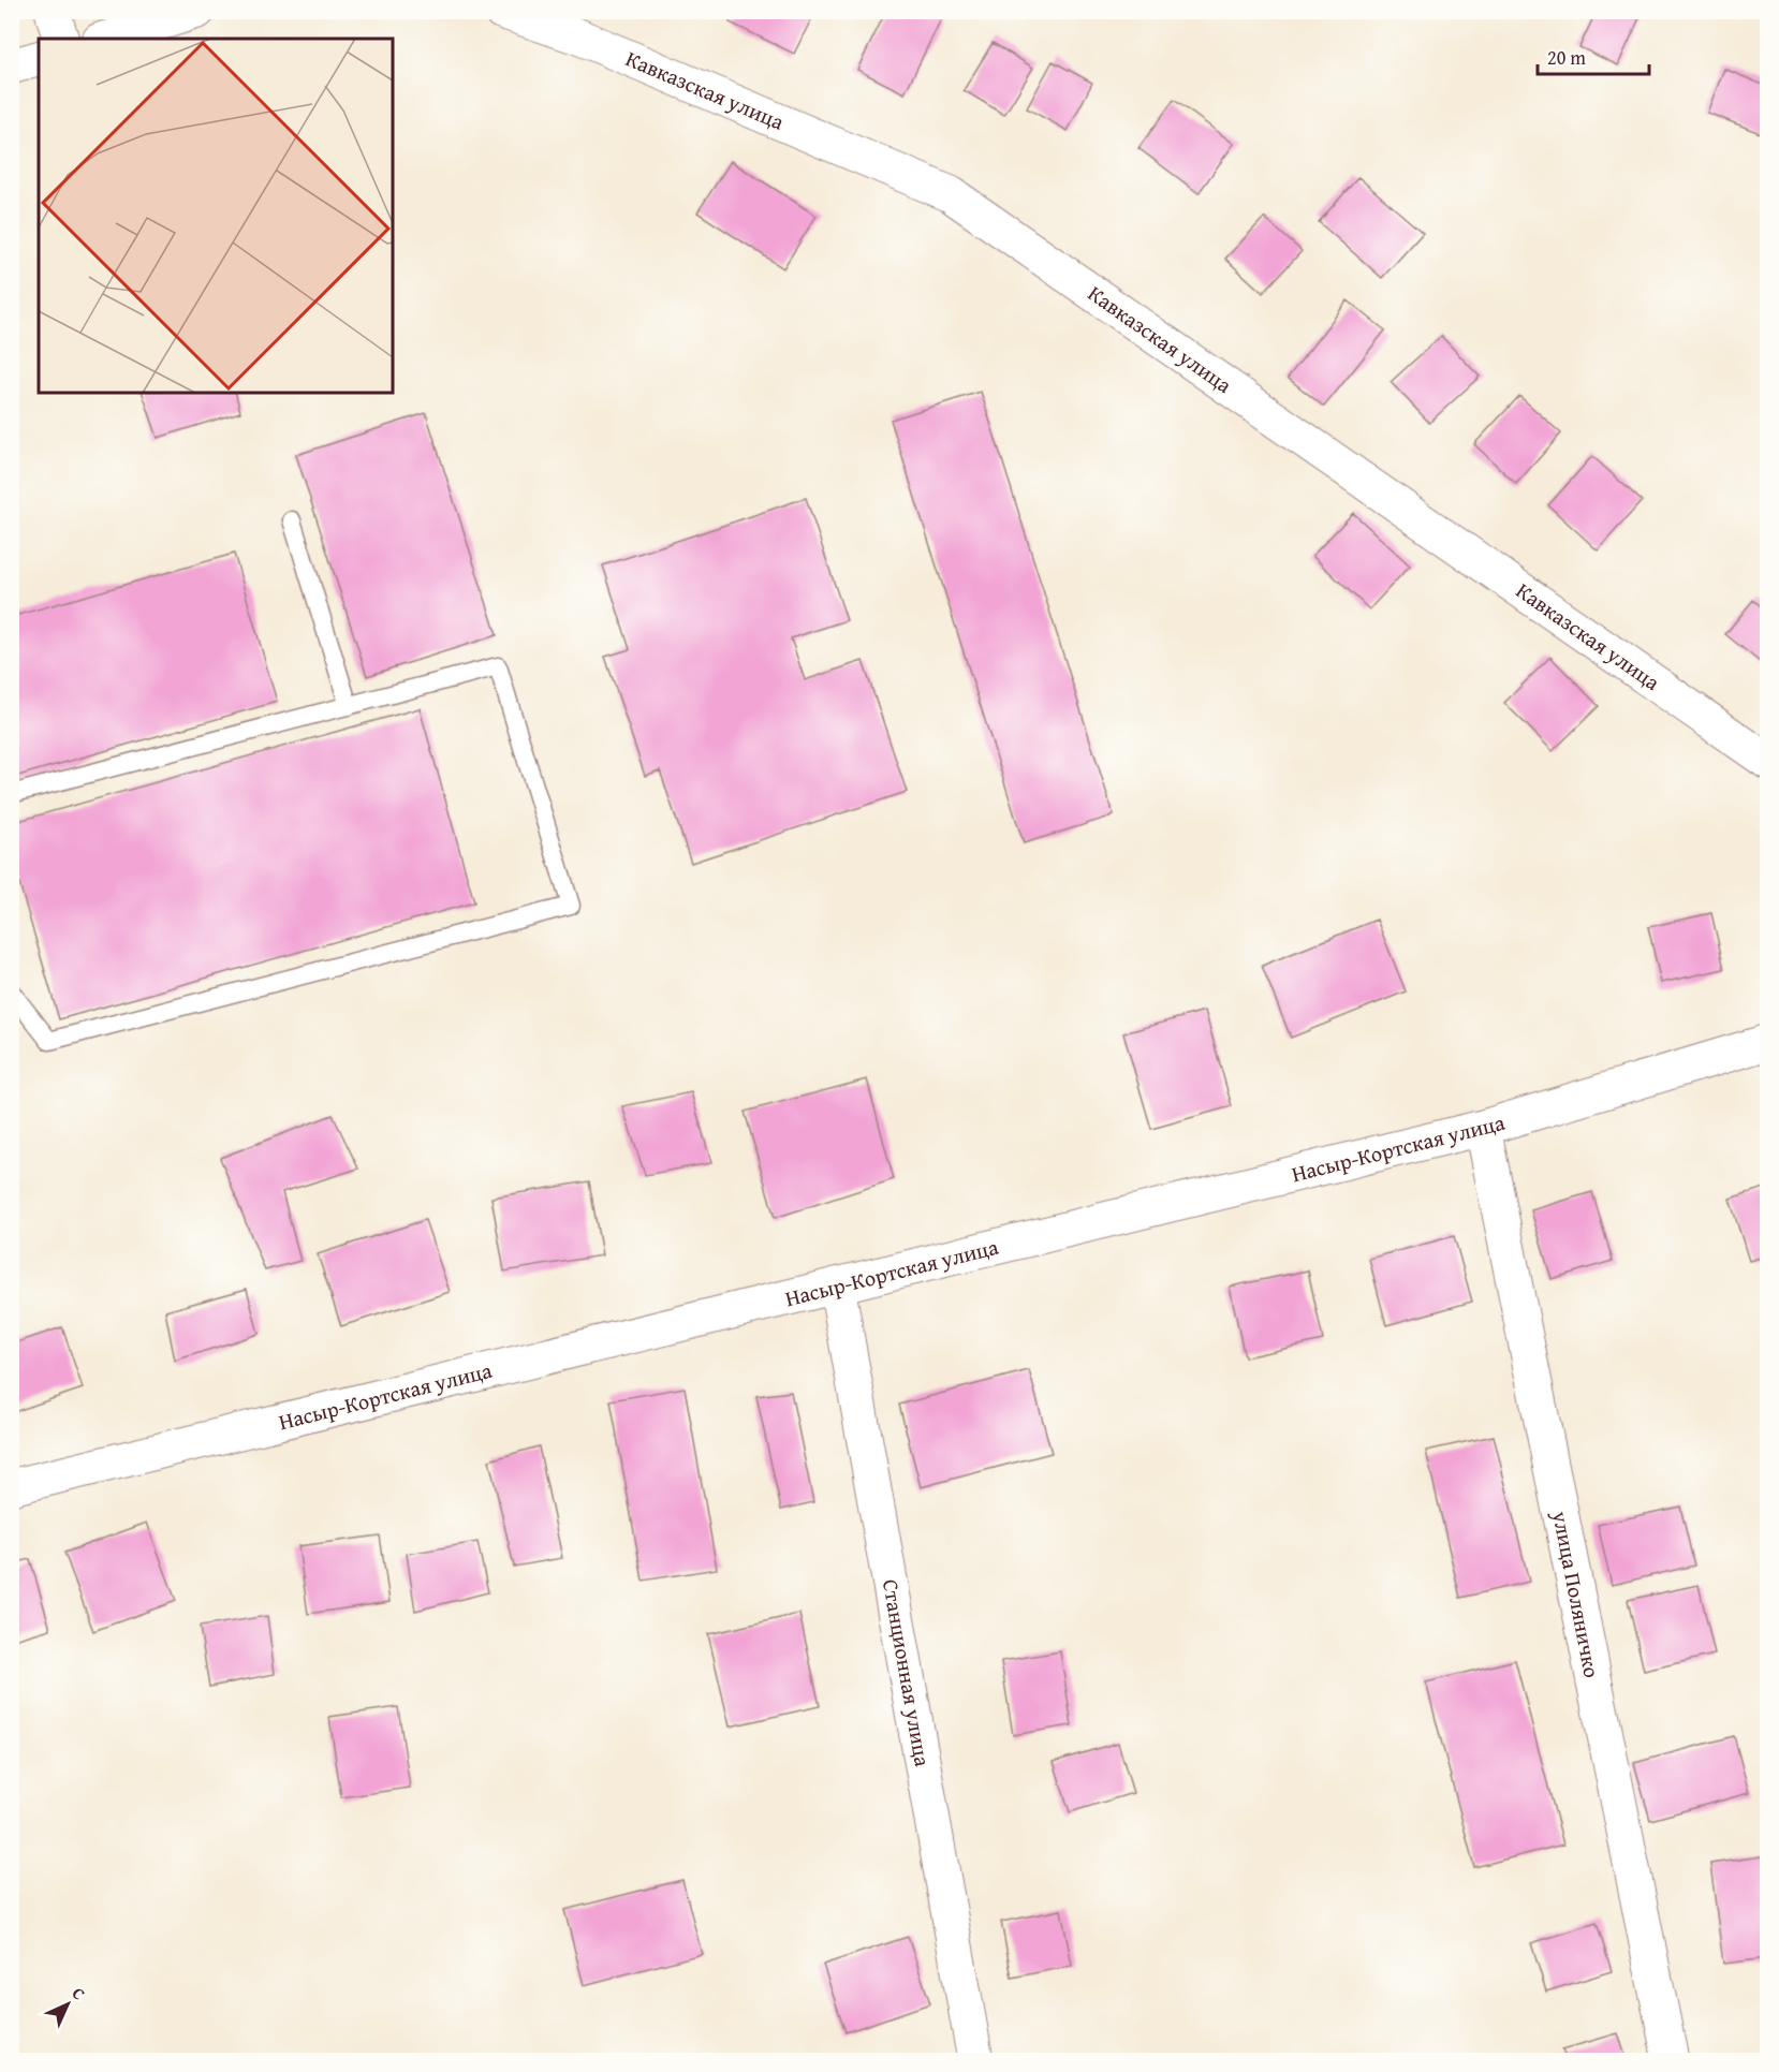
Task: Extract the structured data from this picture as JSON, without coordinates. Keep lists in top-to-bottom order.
{
  "streets": {
    "street": [
      "Кавказская улица",
      "Насыр-Кортская улица",
      "улица Поляничко",
      "Станционная улица"
    ]
  },
  "crossings": [
    ["Насыр-Кортская улица", "улица Поляничко"],
    ["Насыр-Кортская улица", "Станционная улица"]
  ],
  "scale_bar": "20 m",
  "north": "top right"
}
